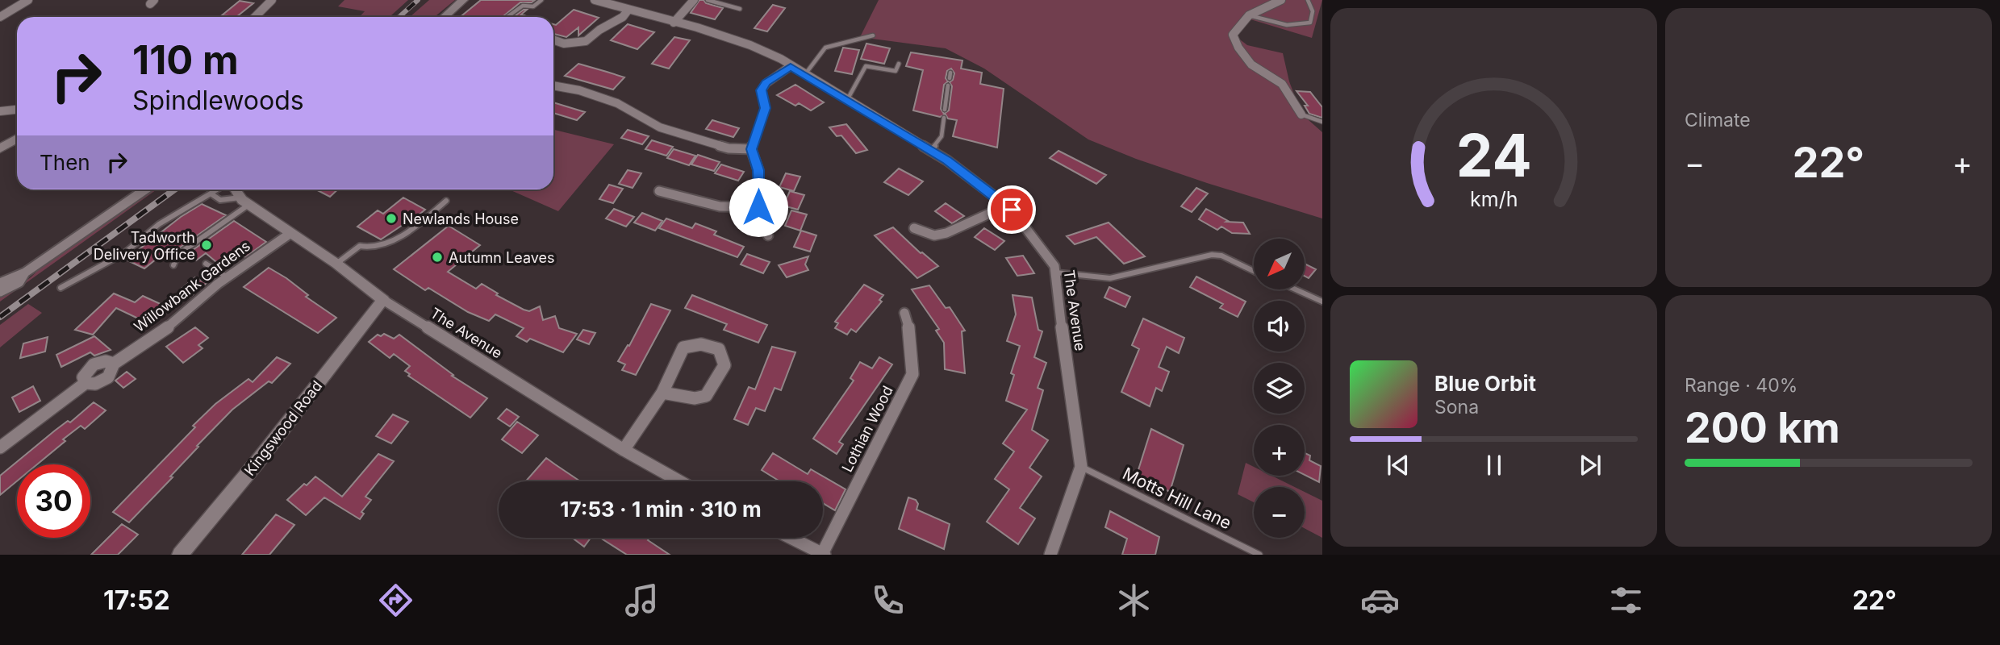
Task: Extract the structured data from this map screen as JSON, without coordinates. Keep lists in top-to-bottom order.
{
  "streets": {
    "street": [
      "Willowbank Gardens",
      "The Avenue",
      "Kingswood Road",
      "Lothian Wood"
    ],
    "lane": ["Motts Hill Lane"]
  },
  "crossings": [
    ["Willowbank Gardens", "The Avenue"],
    ["The Avenue", "Kingswood Road"],
    ["The Avenue", "Motts Hill Lane"]
  ],
  "places": ["Newlands House", "Tadworth Delivery Office", "Autumn Leaves"],
  "north": "bottom left",
  "page": {
    "tile": [
      "Climate",
      ["Range · 40%", "200 km"]
    ],
    "turn": ["110 m", "Spindlewoods"],
    "then": "Then",
    "heat": ["−", "22°", "+"],
    "map_buttons": ["+", "−"],
    "song": ["Blue Orbit", "Sona"],
    "limit": "30",
    "trip": "17:53 · 1 min · 310 m",
    "tabs": ["17:52", "22°"],
    "gauge": ["24", "km/h"]
  }
}
